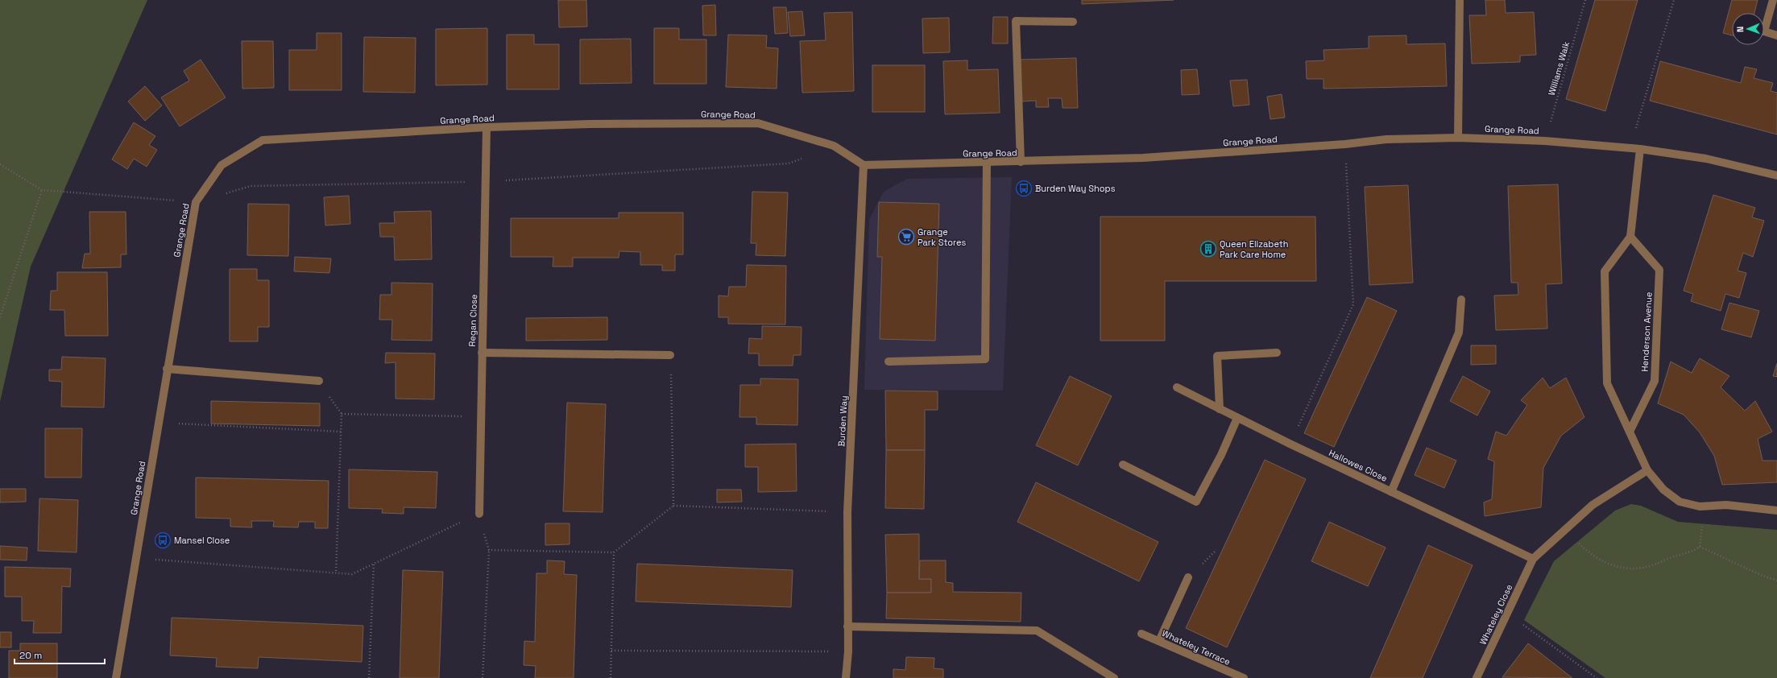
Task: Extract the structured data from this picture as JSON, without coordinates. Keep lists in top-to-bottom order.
{
  "streets": {
    "street": [
      "Grange Road",
      "Regan Close",
      "Henderson Avenue",
      "Burden Way",
      "Hallowes Close",
      "Whateley Close",
      "Whateley Terrace"
    ],
    "path": ["Williams Walk"]
  },
  "crossings": [
    ["Williams Walk", "Grange Road"],
    ["Grange Road", "Regan Close"],
    ["Grange Road", "Burden Way"],
    ["Hallowes Close", "Whateley Close"]
  ],
  "places": {
    "bus stop": ["Burden Way Shops", "Mansel Close"],
    "supermarket": ["Grange Park Stores"],
    "building": ["Queen Elizabeth Park Care Home"]
  },
  "scale_bar": "20 m",
  "north": "left"
}
